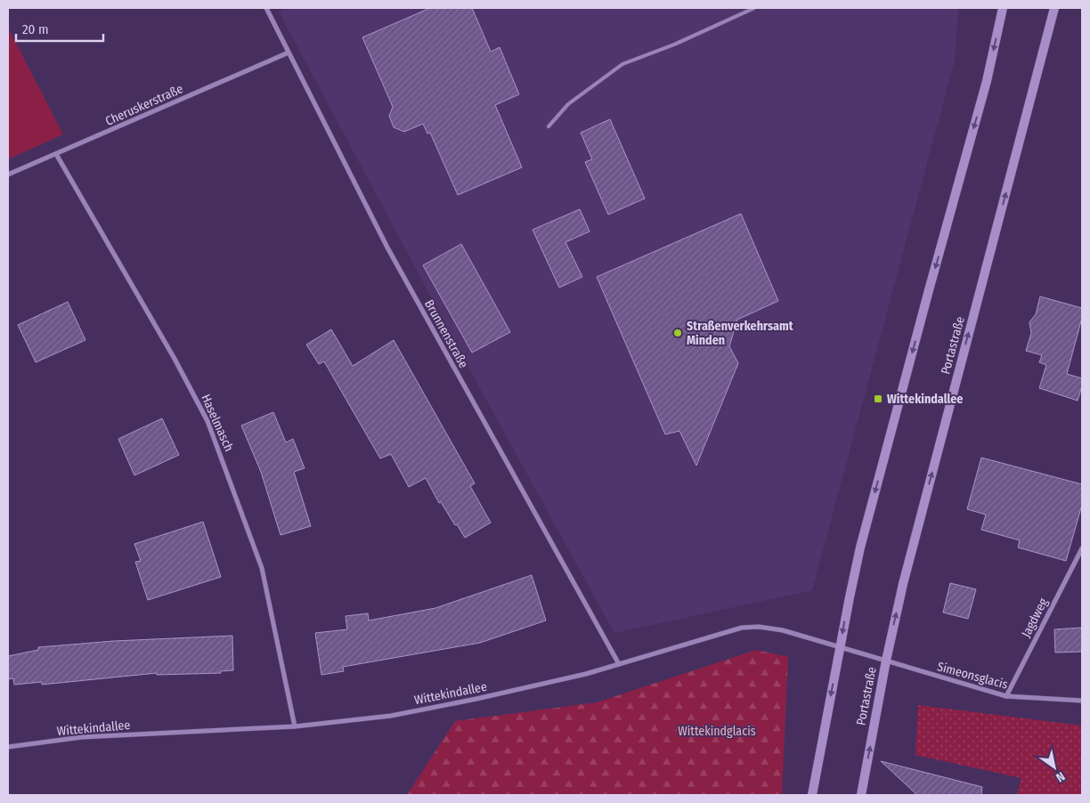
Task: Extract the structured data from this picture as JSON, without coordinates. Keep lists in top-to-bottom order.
{
  "streets": {
    "main road": ["Portastraße"],
    "street": [
      "Cheruskerstraße",
      "Brunnenstraße",
      "Haselmasch",
      "Jagdweg",
      "Simeonsglacis",
      "Wittekindallee"
    ]
  },
  "crossings": [
    ["Cheruskerstraße", "Brunnenstraße"],
    ["Cheruskerstraße", "Haselmasch"],
    ["Brunnenstraße", "Wittekindallee"],
    ["Portastraße", "Simeonsglacis"],
    ["Portastraße", "Wittekindallee"],
    ["Haselmasch", "Wittekindallee"],
    ["Jagdweg", "Simeonsglacis"],
    ["Simeonsglacis", "Wittekindallee"]
  ],
  "parks": ["Wittekindglacis"],
  "places": {
    "other": ["Straßenverkehrsamt Minden"],
    "transit": ["Wittekindallee"]
  },
  "scale_bar": "20 m",
  "north": "bottom right"
}
